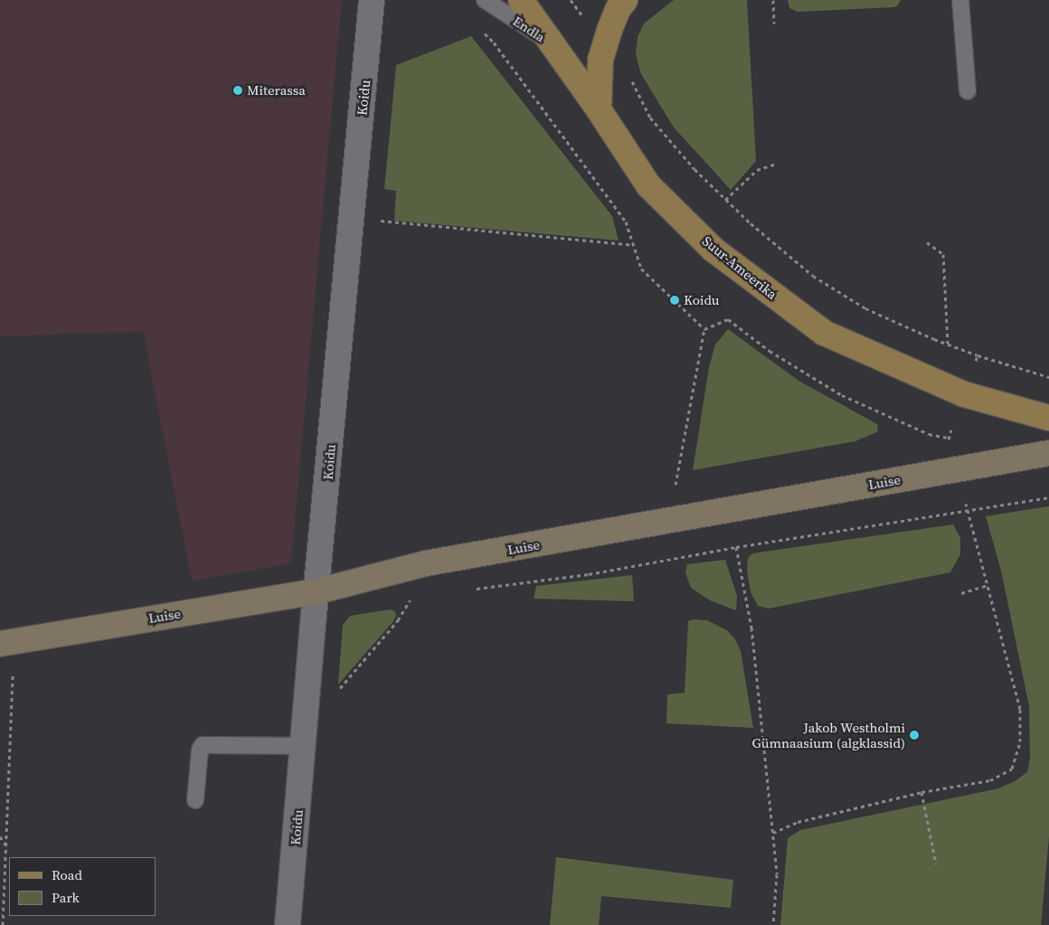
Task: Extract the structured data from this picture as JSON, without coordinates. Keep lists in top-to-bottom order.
{
  "streets": {
    "main road": ["Suur-Ameerika", "Luise"],
    "street": ["Koidu"],
    "lane": ["Endla"]
  },
  "crossings": [
    ["Endla", "Suur-Ameerika"],
    ["Koidu", "Luise"]
  ],
  "places": ["Miterassa", "Koidu", "Jakob Westholmi Gümnaasium (algklassid)"],
  "legend": ["Road", "Park"]
}
